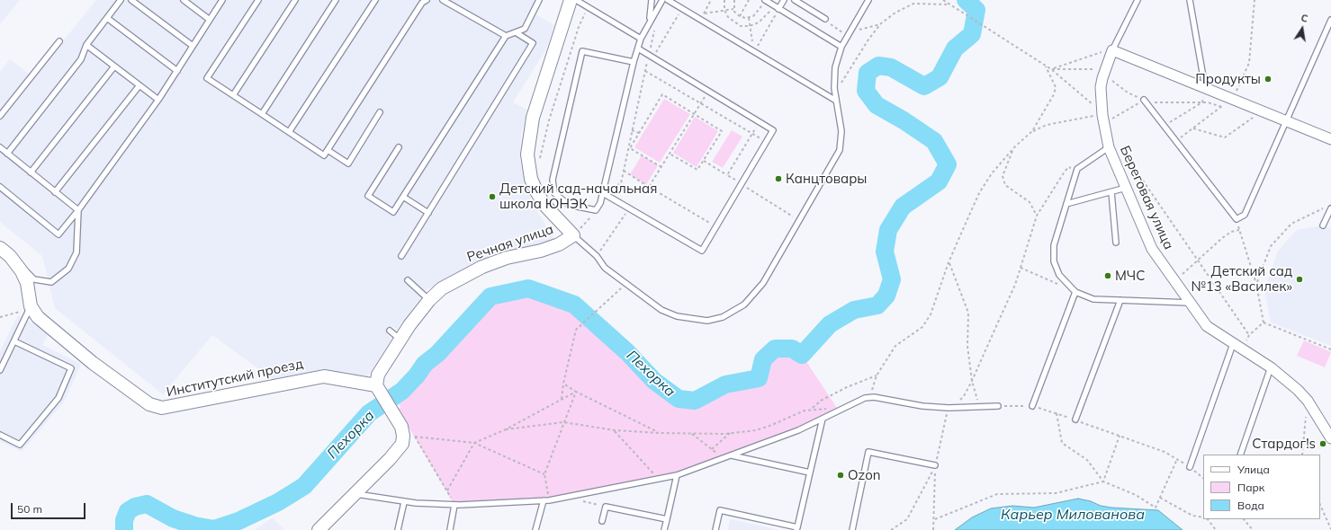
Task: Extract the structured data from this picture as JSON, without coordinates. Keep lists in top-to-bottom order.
{
  "streets": {
    "street": ["Береговая улица", "Речная улица", "Институтский проезд"]
  },
  "crossings": [
    ["Речная улица", "Институтский проезд"]
  ],
  "water": ["Пехорка", "Карьер Милованова"],
  "places": [
    "Продукты",
    "Канцтовары",
    "Детский сад-начальная школа ЮНЭК",
    "МЧС",
    "Детский сад №13 «Василек»",
    "Стардог!s",
    "Ozon"
  ],
  "legend": ["Улица", "Парк", "Вода"],
  "scale_bar": "50 m",
  "north": "top"
}
